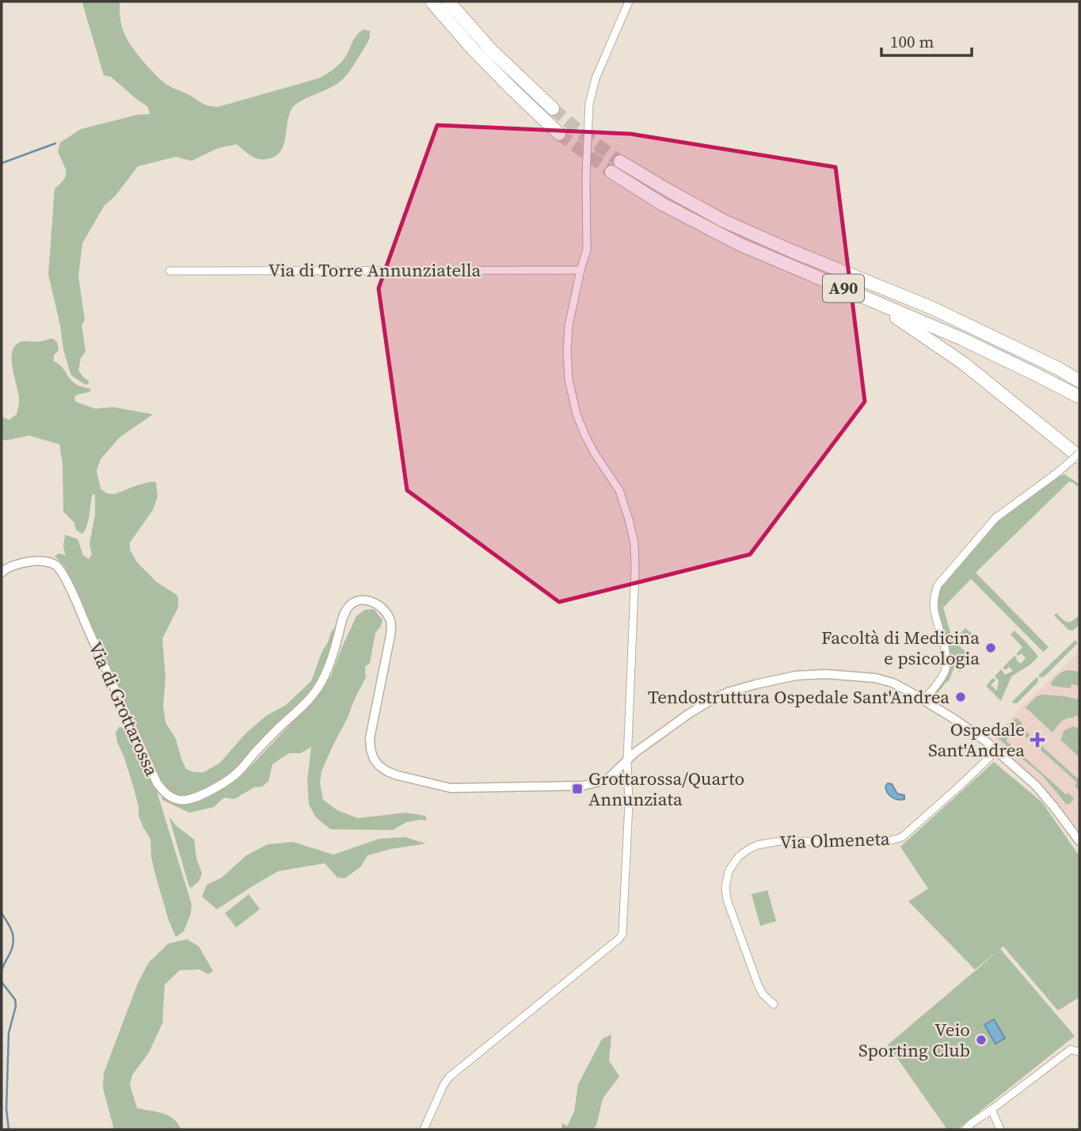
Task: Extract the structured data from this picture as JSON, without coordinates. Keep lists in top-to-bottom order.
{
  "streets": {
    "highway": ["A90"],
    "street": ["Via di Torre Annunziatella", "Via di Grottarossa", "Via Olmeneta"]
  },
  "crossings": [
    ["Via di Grottarossa", "Via Olmeneta"]
  ],
  "places": {
    "other": ["Facoltà di Medicina e psicologia", "Tendostruttura Ospedale Sant'Andrea", "Veio Sporting Club"],
    "health": ["Ospedale Sant'Andrea"],
    "transit": ["Grottarossa/Quarto Annunziata"]
  },
  "scale_bar": "100 m"
}
